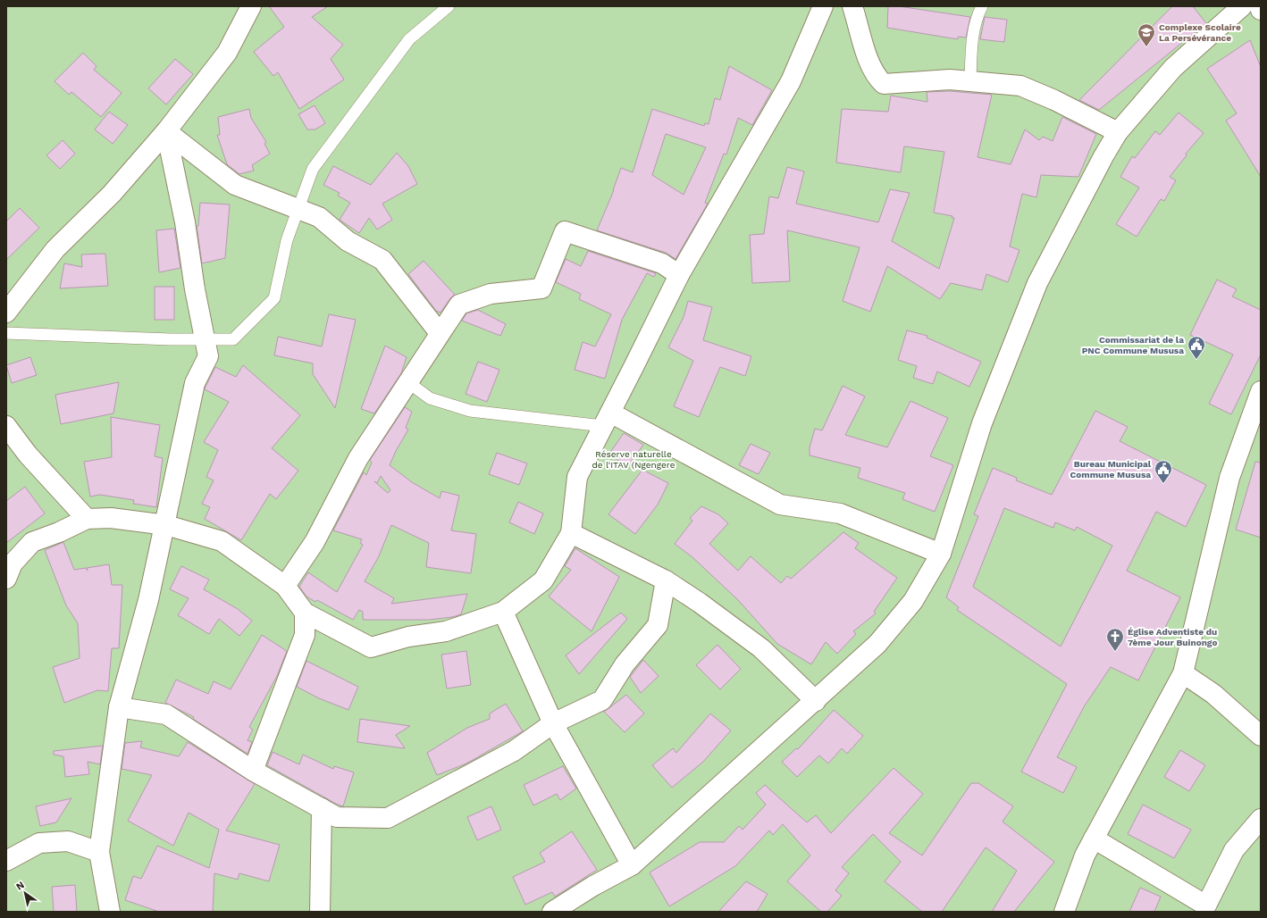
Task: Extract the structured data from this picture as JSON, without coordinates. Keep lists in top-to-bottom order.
{
  "parks": ["Réserve naturelle de l'ITAV (Ngengere"],
  "places": {
    "school or university": ["Complexe Scolaire La Persévérance"],
    "public building": ["Commissariat de la PNC Commune Mususa", "Bureau Municipal Commune Mususa"],
    "church": ["Église Adventiste du 7ème Jour Buinongo"]
  },
  "north": "top left"
}
